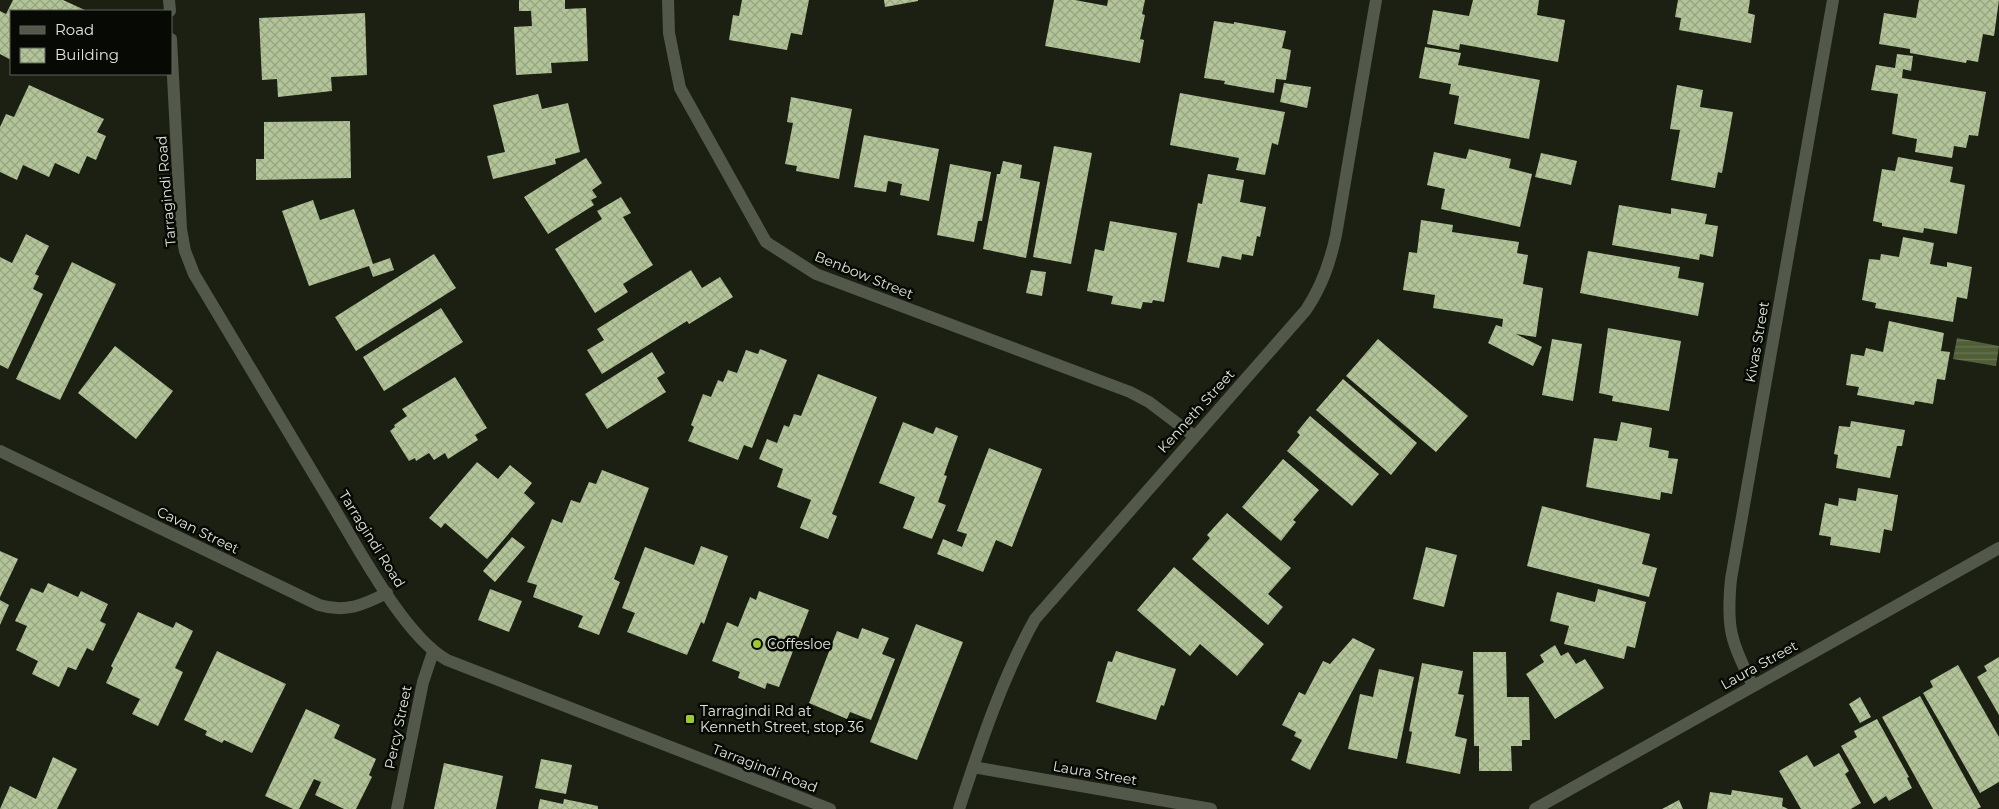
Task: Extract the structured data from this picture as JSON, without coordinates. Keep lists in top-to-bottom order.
{
  "streets": {
    "street": [
      "Tarragindi Road",
      "Benbow Street",
      "Kivas Street",
      "Kenneth Street",
      "Cavan Street",
      "Laura Street",
      "Percy Street"
    ]
  },
  "crossings": [
    ["Tarragindi Road", "Cavan Street"],
    ["Tarragindi Road", "Percy Street"],
    ["Benbow Street", "Kenneth Street"],
    ["Kivas Street", "Laura Street"],
    ["Kenneth Street", "Laura Street"]
  ],
  "places": {
    "other": ["Coffesloe"],
    "transit": ["Tarragindi Rd at Kenneth Street, stop 36"]
  },
  "legend": ["Road", "Building"]
}
